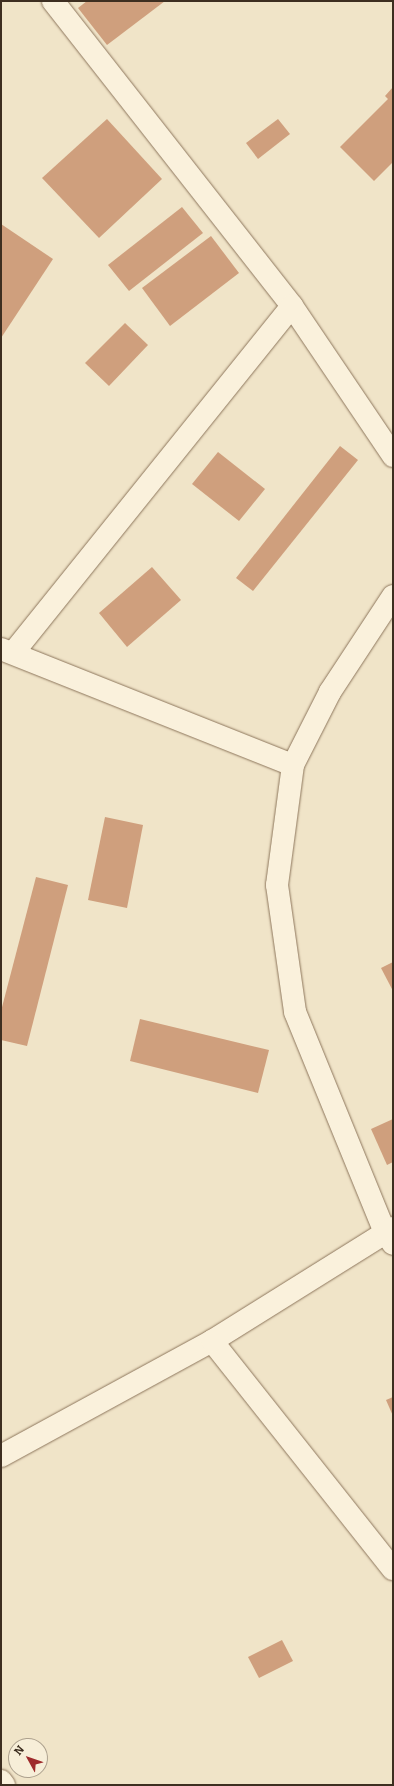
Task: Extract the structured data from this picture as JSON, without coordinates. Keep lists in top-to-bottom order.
{
  "north": "top left"
}
